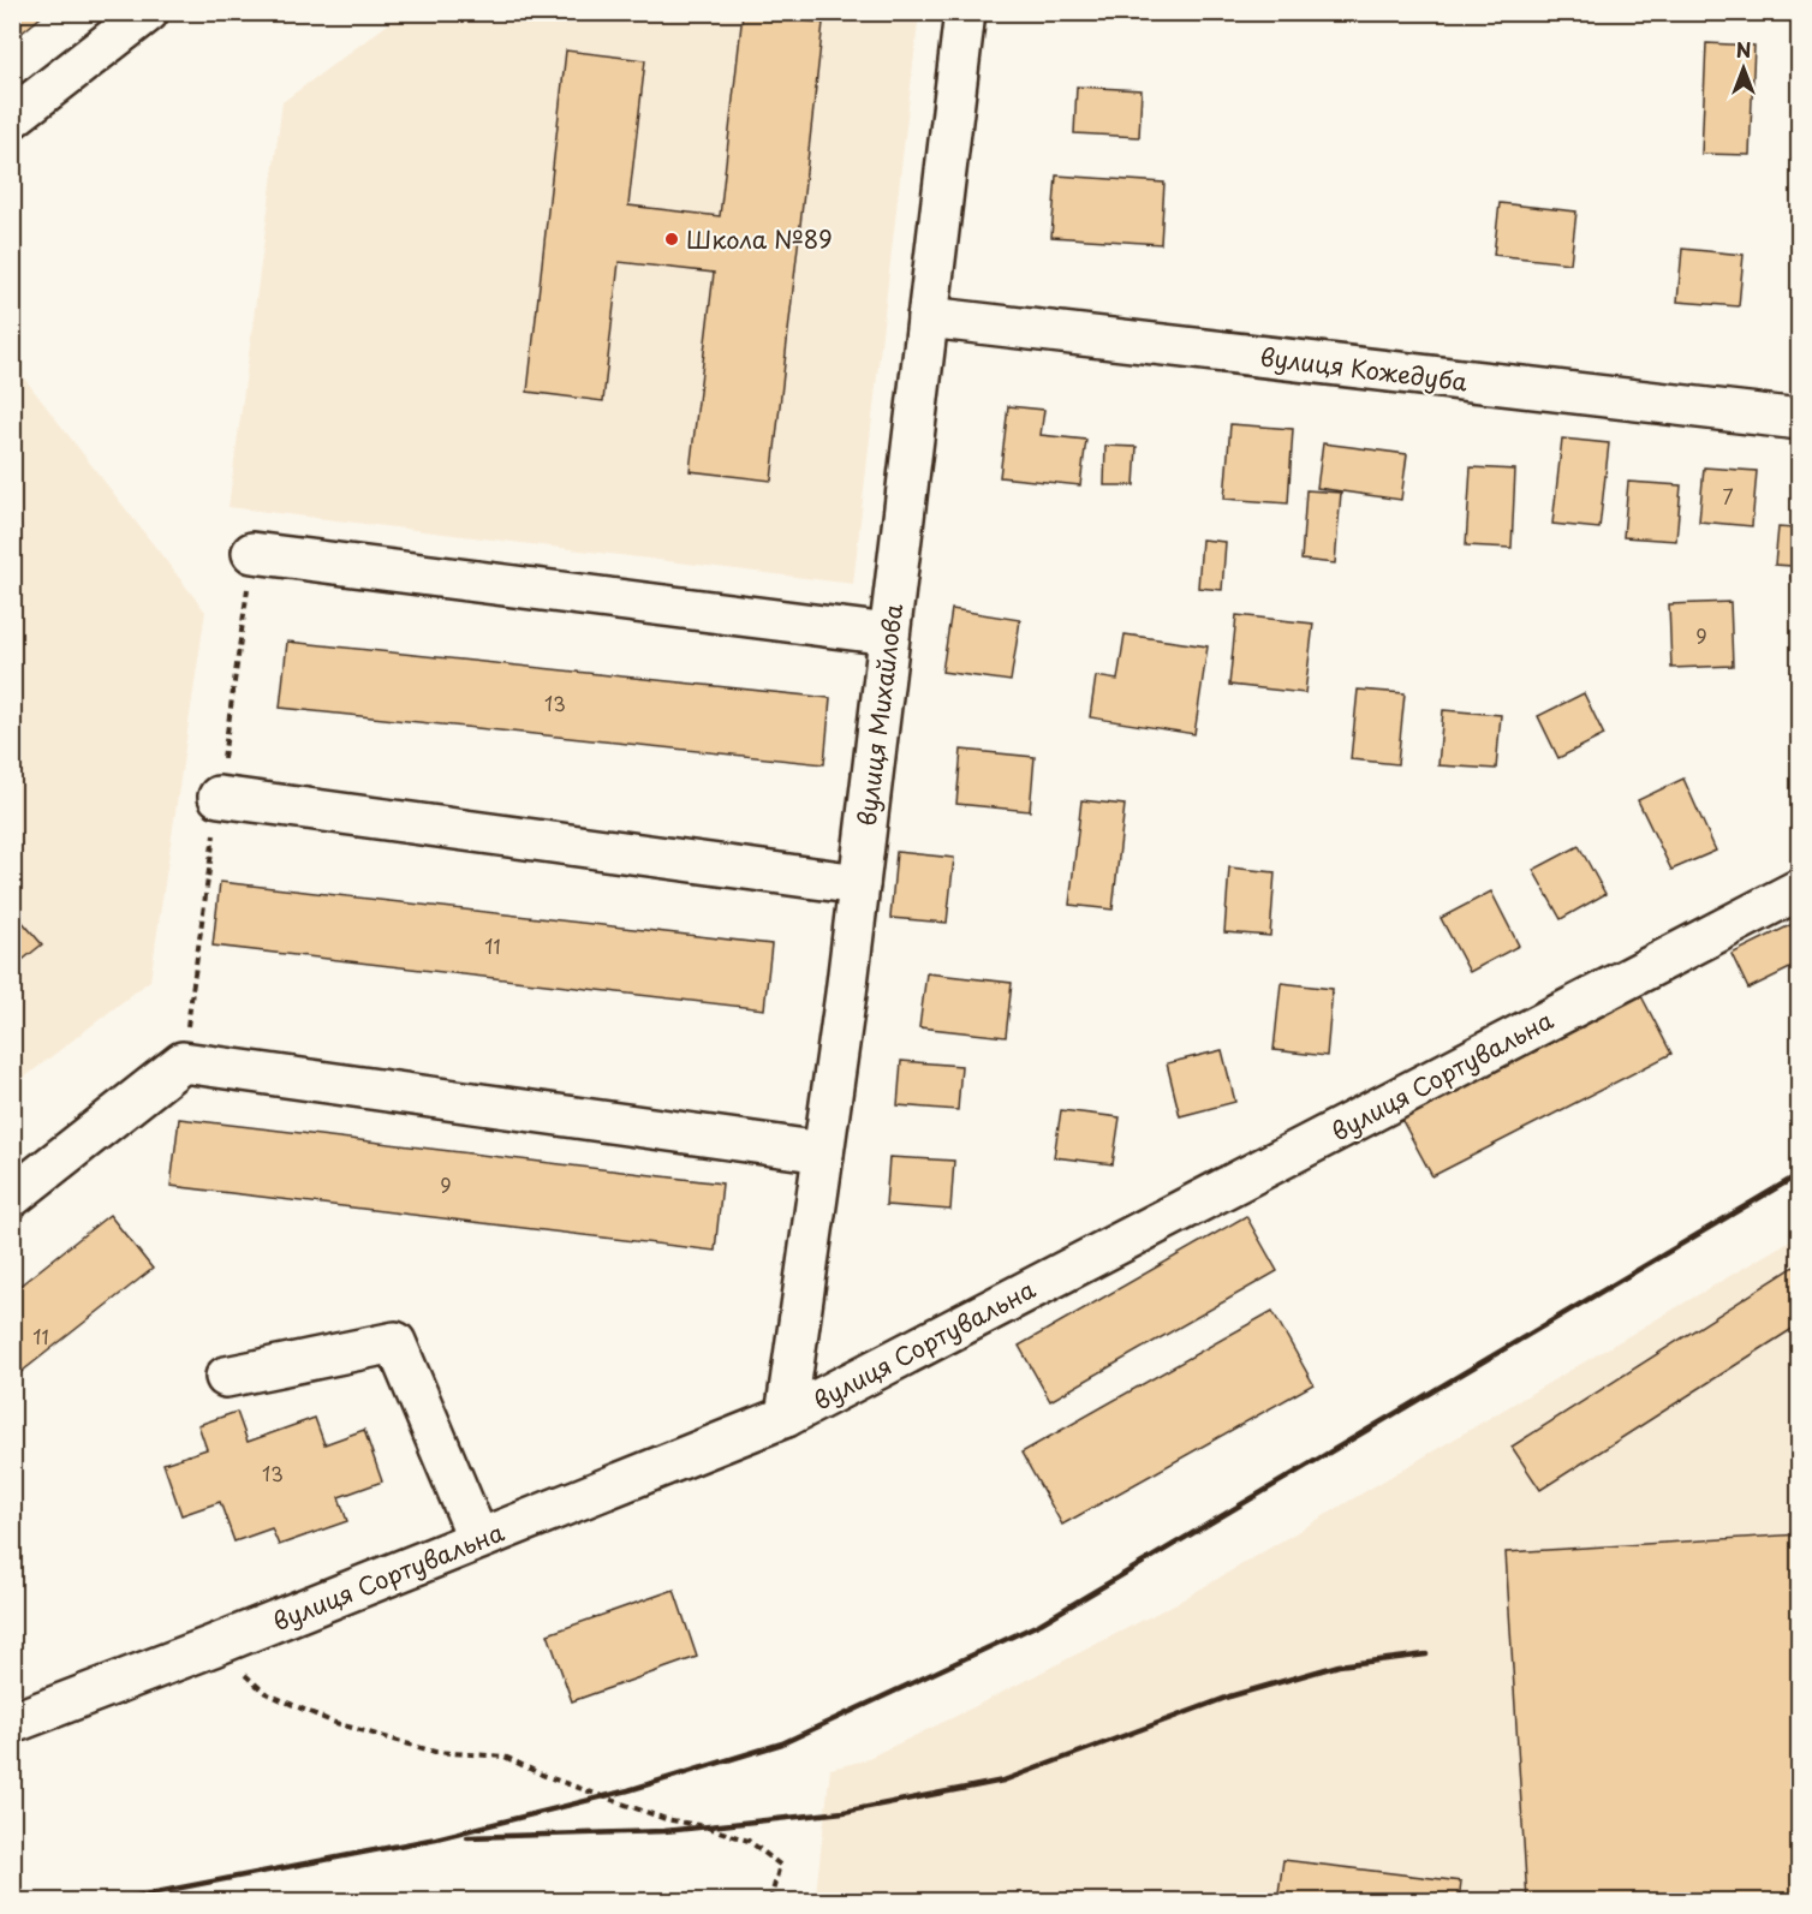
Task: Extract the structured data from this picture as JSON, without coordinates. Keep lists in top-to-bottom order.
{
  "streets": {
    "street": ["вулиця Кожедуба", "вулиця Михайлова", "вулиця Сортувальна"]
  },
  "crossings": [
    ["вулиця Кожедуба", "вулиця Михайлова"],
    ["вулиця Михайлова", "вулиця Сортувальна"]
  ],
  "places": ["Школа №89"],
  "house_numbers": [
    "7",
    "9",
    "13",
    "11",
    "9",
    "11",
    "13"
  ],
  "north": "top"
}
